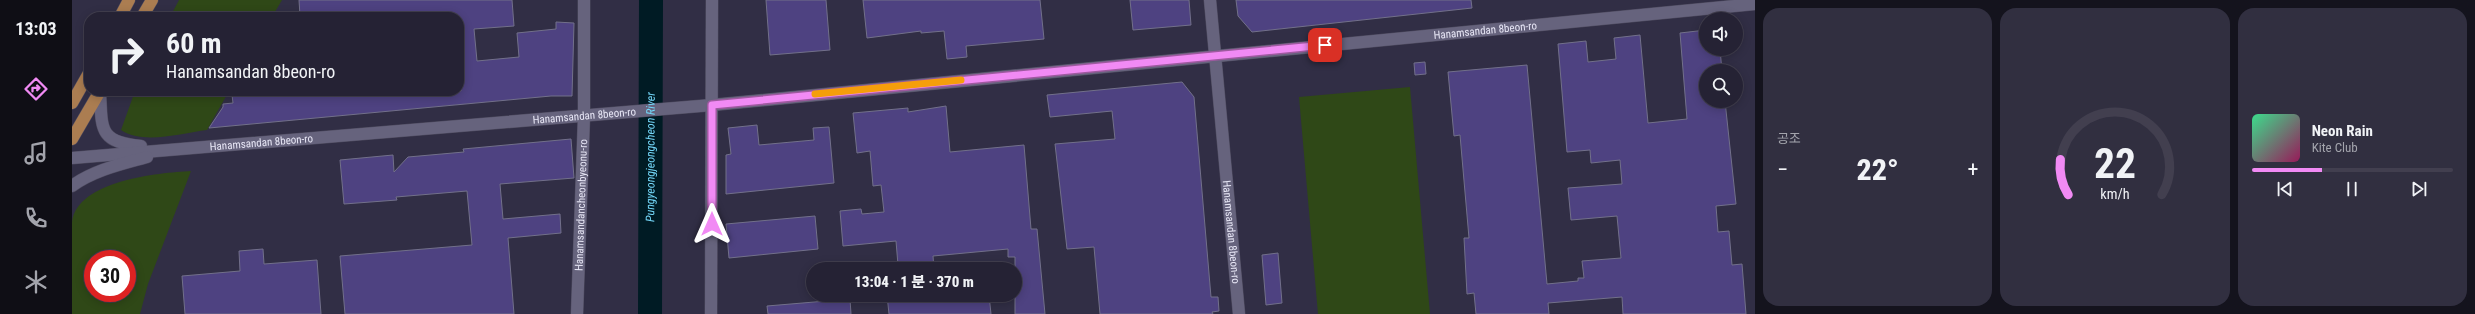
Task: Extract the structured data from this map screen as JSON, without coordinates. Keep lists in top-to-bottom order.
{
  "streets": {
    "street": ["Hanamsandan 8beon-ro", "Hanamsandancheonbyeonu-ro"]
  },
  "crossings": [
    ["Hanamsandan 8beon-ro", "Hanamsandancheonbyeonu-ro"]
  ],
  "water": ["Pungyeongjeongcheon River"],
  "page": {
    "tabs": "13:03",
    "tile": "공조",
    "turn": ["60 m", "Hanamsandan 8beon-ro"],
    "song": ["Neon Rain", "Kite Club"],
    "heat": ["−", "22°", "+"],
    "limit": "30",
    "trip": "13:04 · 1 분 · 370 m",
    "gauge": ["22", "km/h"]
  }
}
